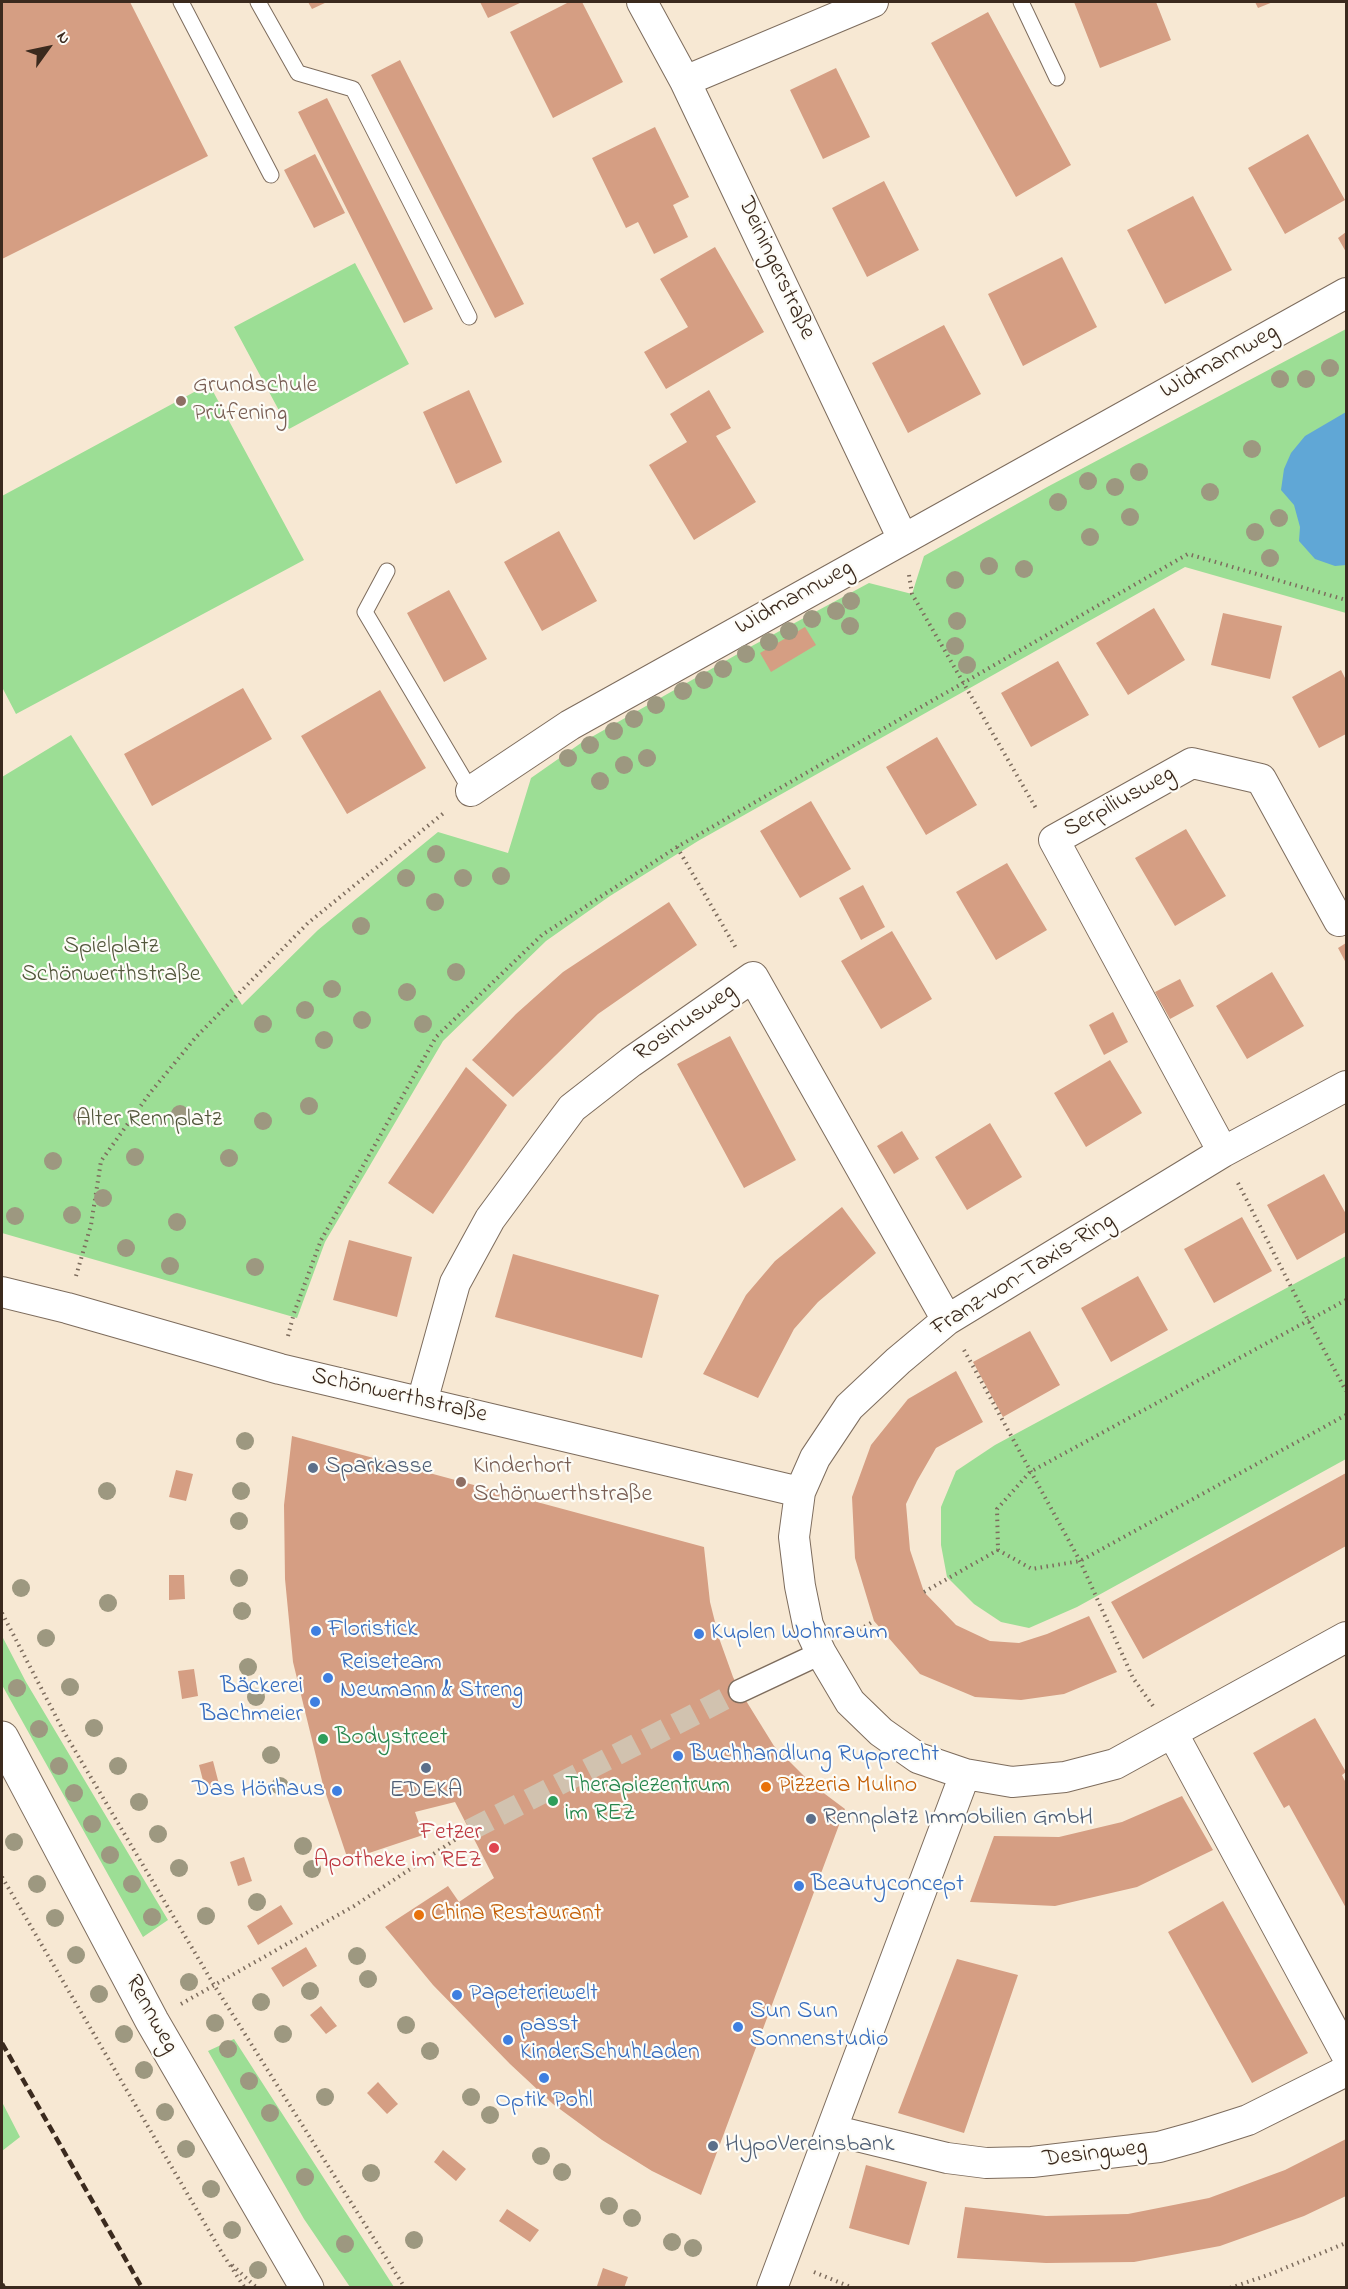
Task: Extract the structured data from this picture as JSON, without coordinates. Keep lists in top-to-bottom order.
{
  "streets": {
    "street": [
      "Deiningerstraße",
      "Widmannweg",
      "Serpiliusweg",
      "Rosinusweg",
      "Franz-von-Taxis-Ring",
      "Schönwerthstraße",
      "Rennweg",
      "Desingweg"
    ]
  },
  "crossings": [
    ["Deiningerstraße", "Widmannweg"],
    ["Serpiliusweg", "Franz-von-Taxis-Ring"],
    ["Rosinusweg", "Franz-von-Taxis-Ring"],
    ["Rosinusweg", "Schönwerthstraße"],
    ["Franz-von-Taxis-Ring", "Schönwerthstraße"]
  ],
  "parks": ["Spielplatz Schönwerthstraße", "Alter Rennplatz"],
  "places": [
    "Grundschule Prüfening",
    "Sparkasse",
    "Kinderhort Schönwerthstraße",
    "Floristick",
    "Kuplen Wohnraum",
    "Reiseteam Neumann & Streng",
    "Bäckerei Bachmeier",
    "Bodystreet",
    "Buchhandlung Rupprecht",
    "EDEKA",
    "Pizzeria Mulino",
    "Das Hörhaus",
    "Therapiezentrum im REZ",
    "Rennplatz Immobilien GmbH",
    "Fetzer Apotheke im REZ",
    "Beautyconcept",
    "China Restaurant",
    "Papeteriewelt",
    "Sun Sun Sonnenstudio",
    "passt KinderSchuhLaden",
    "Optik Pohl",
    "HypoVereinsbank"
  ],
  "north": "top right"
}
